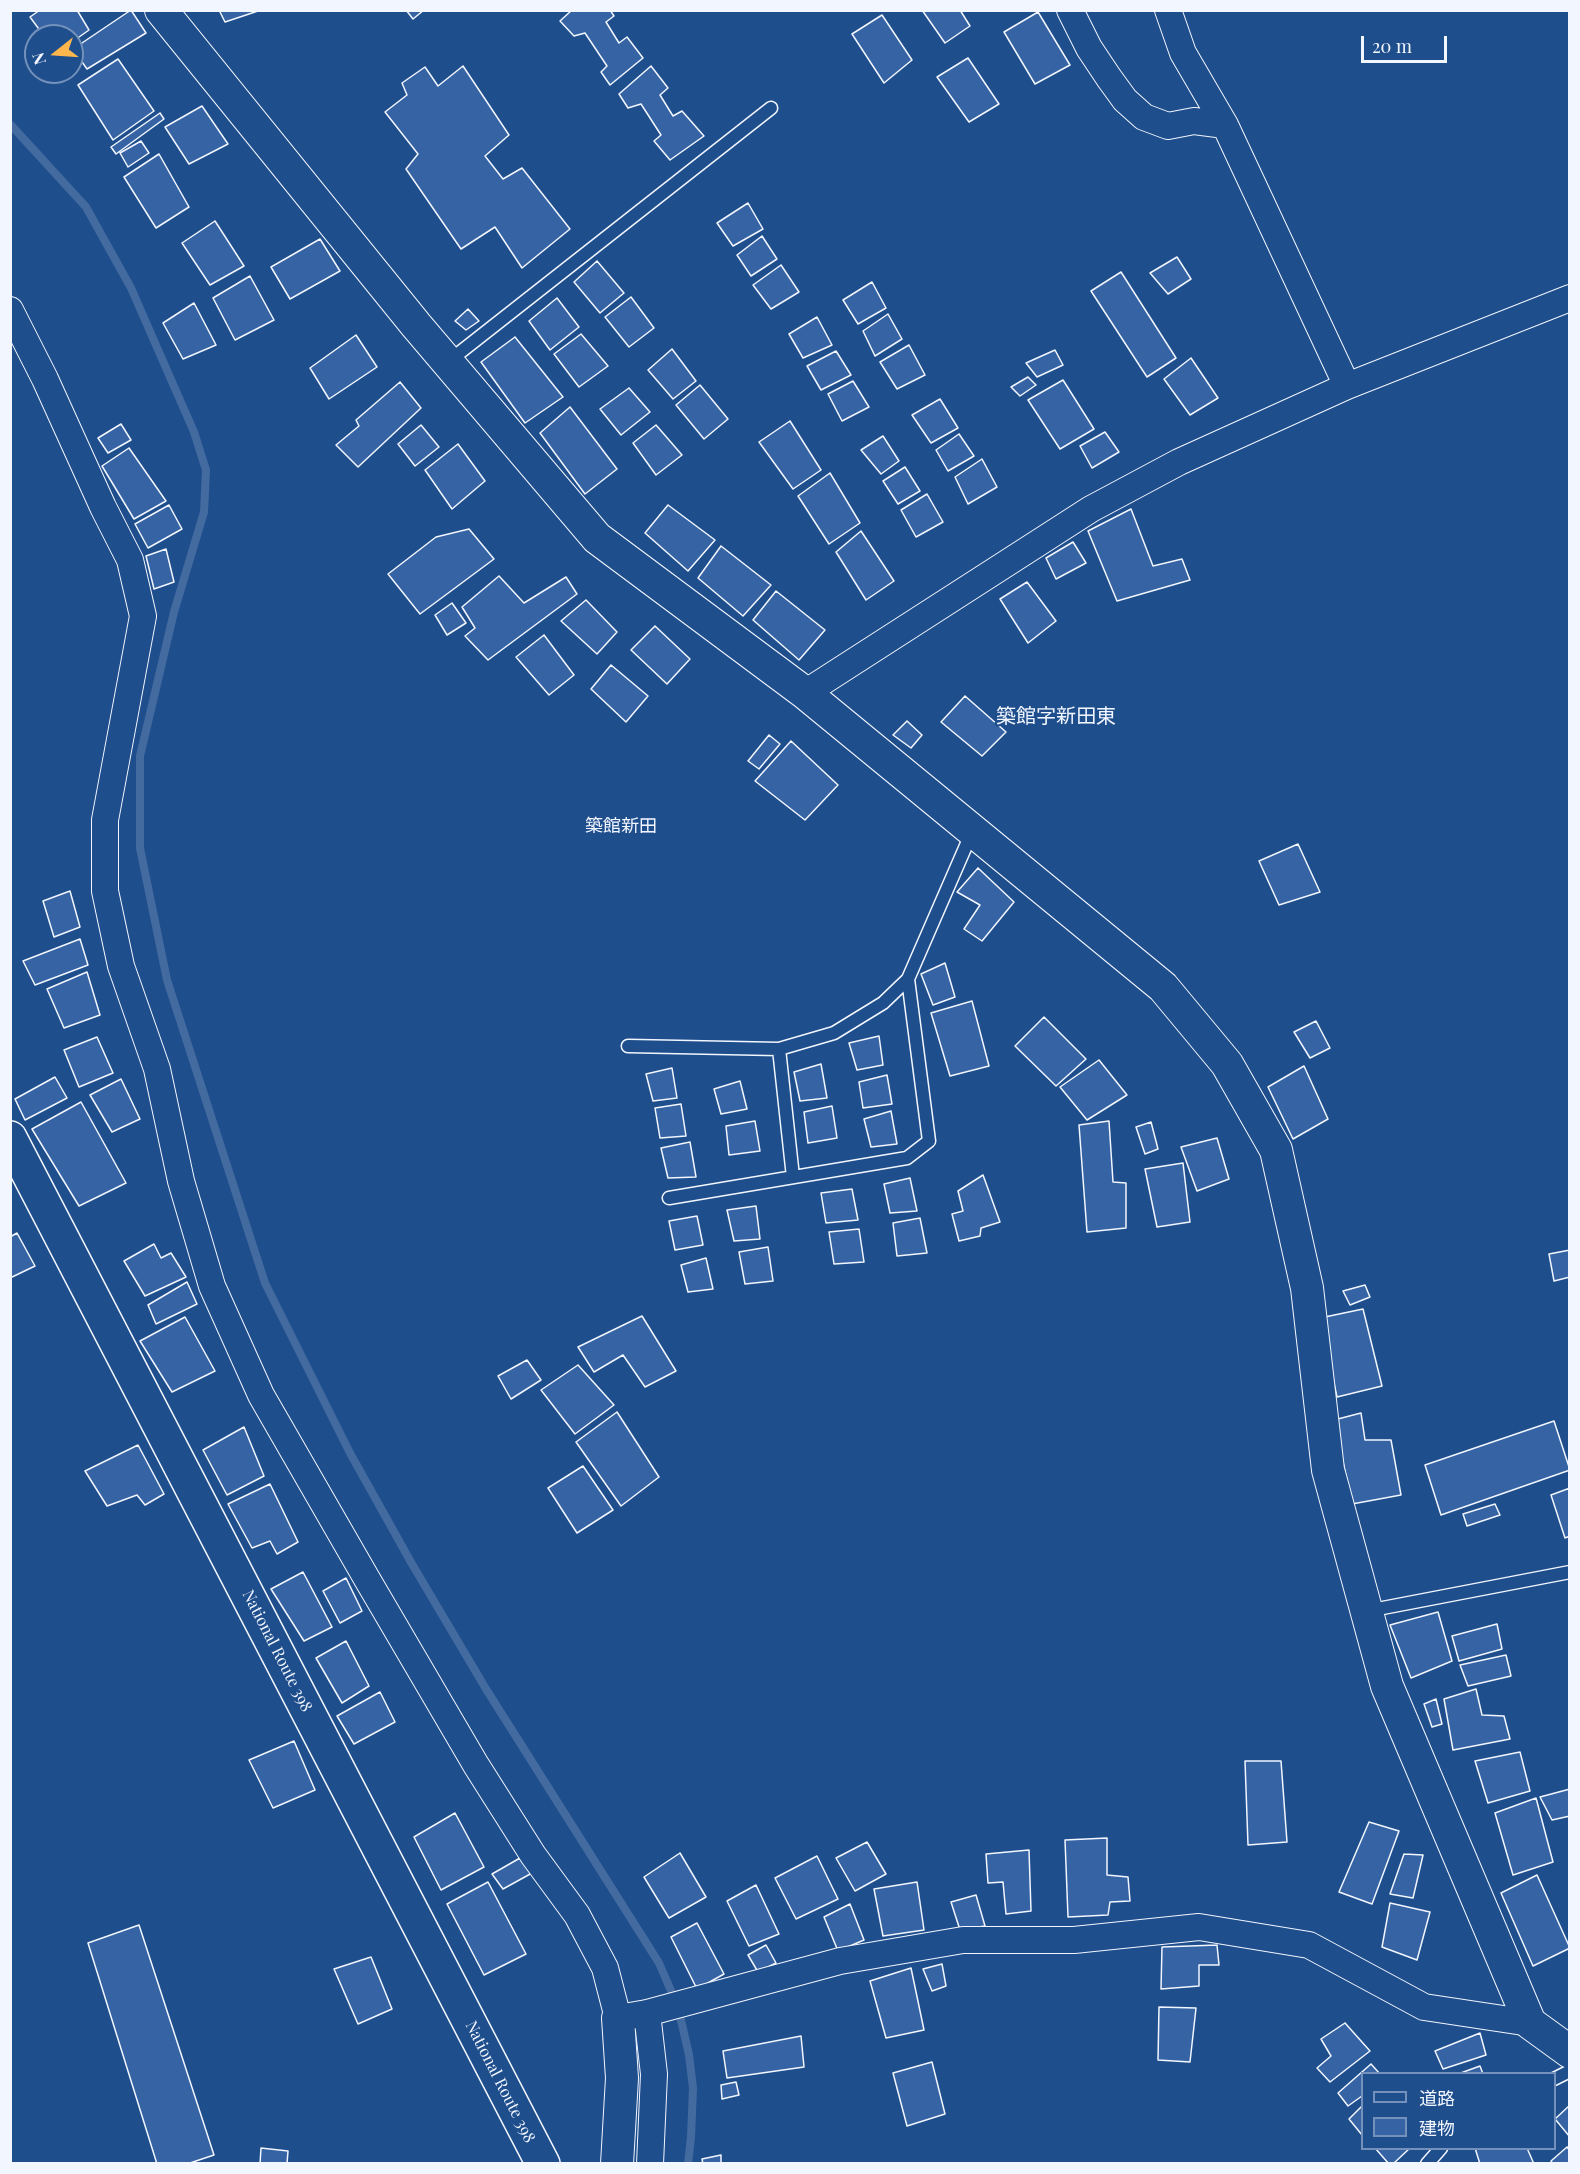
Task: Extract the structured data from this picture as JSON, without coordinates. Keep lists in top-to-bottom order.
{
  "streets": {
    "highway": ["National Route 398"]
  },
  "districts": ["築館字新田東", "築館新田"],
  "legend": ["道路", "建物"],
  "scale_bar": "20 m",
  "north": "left"
}
